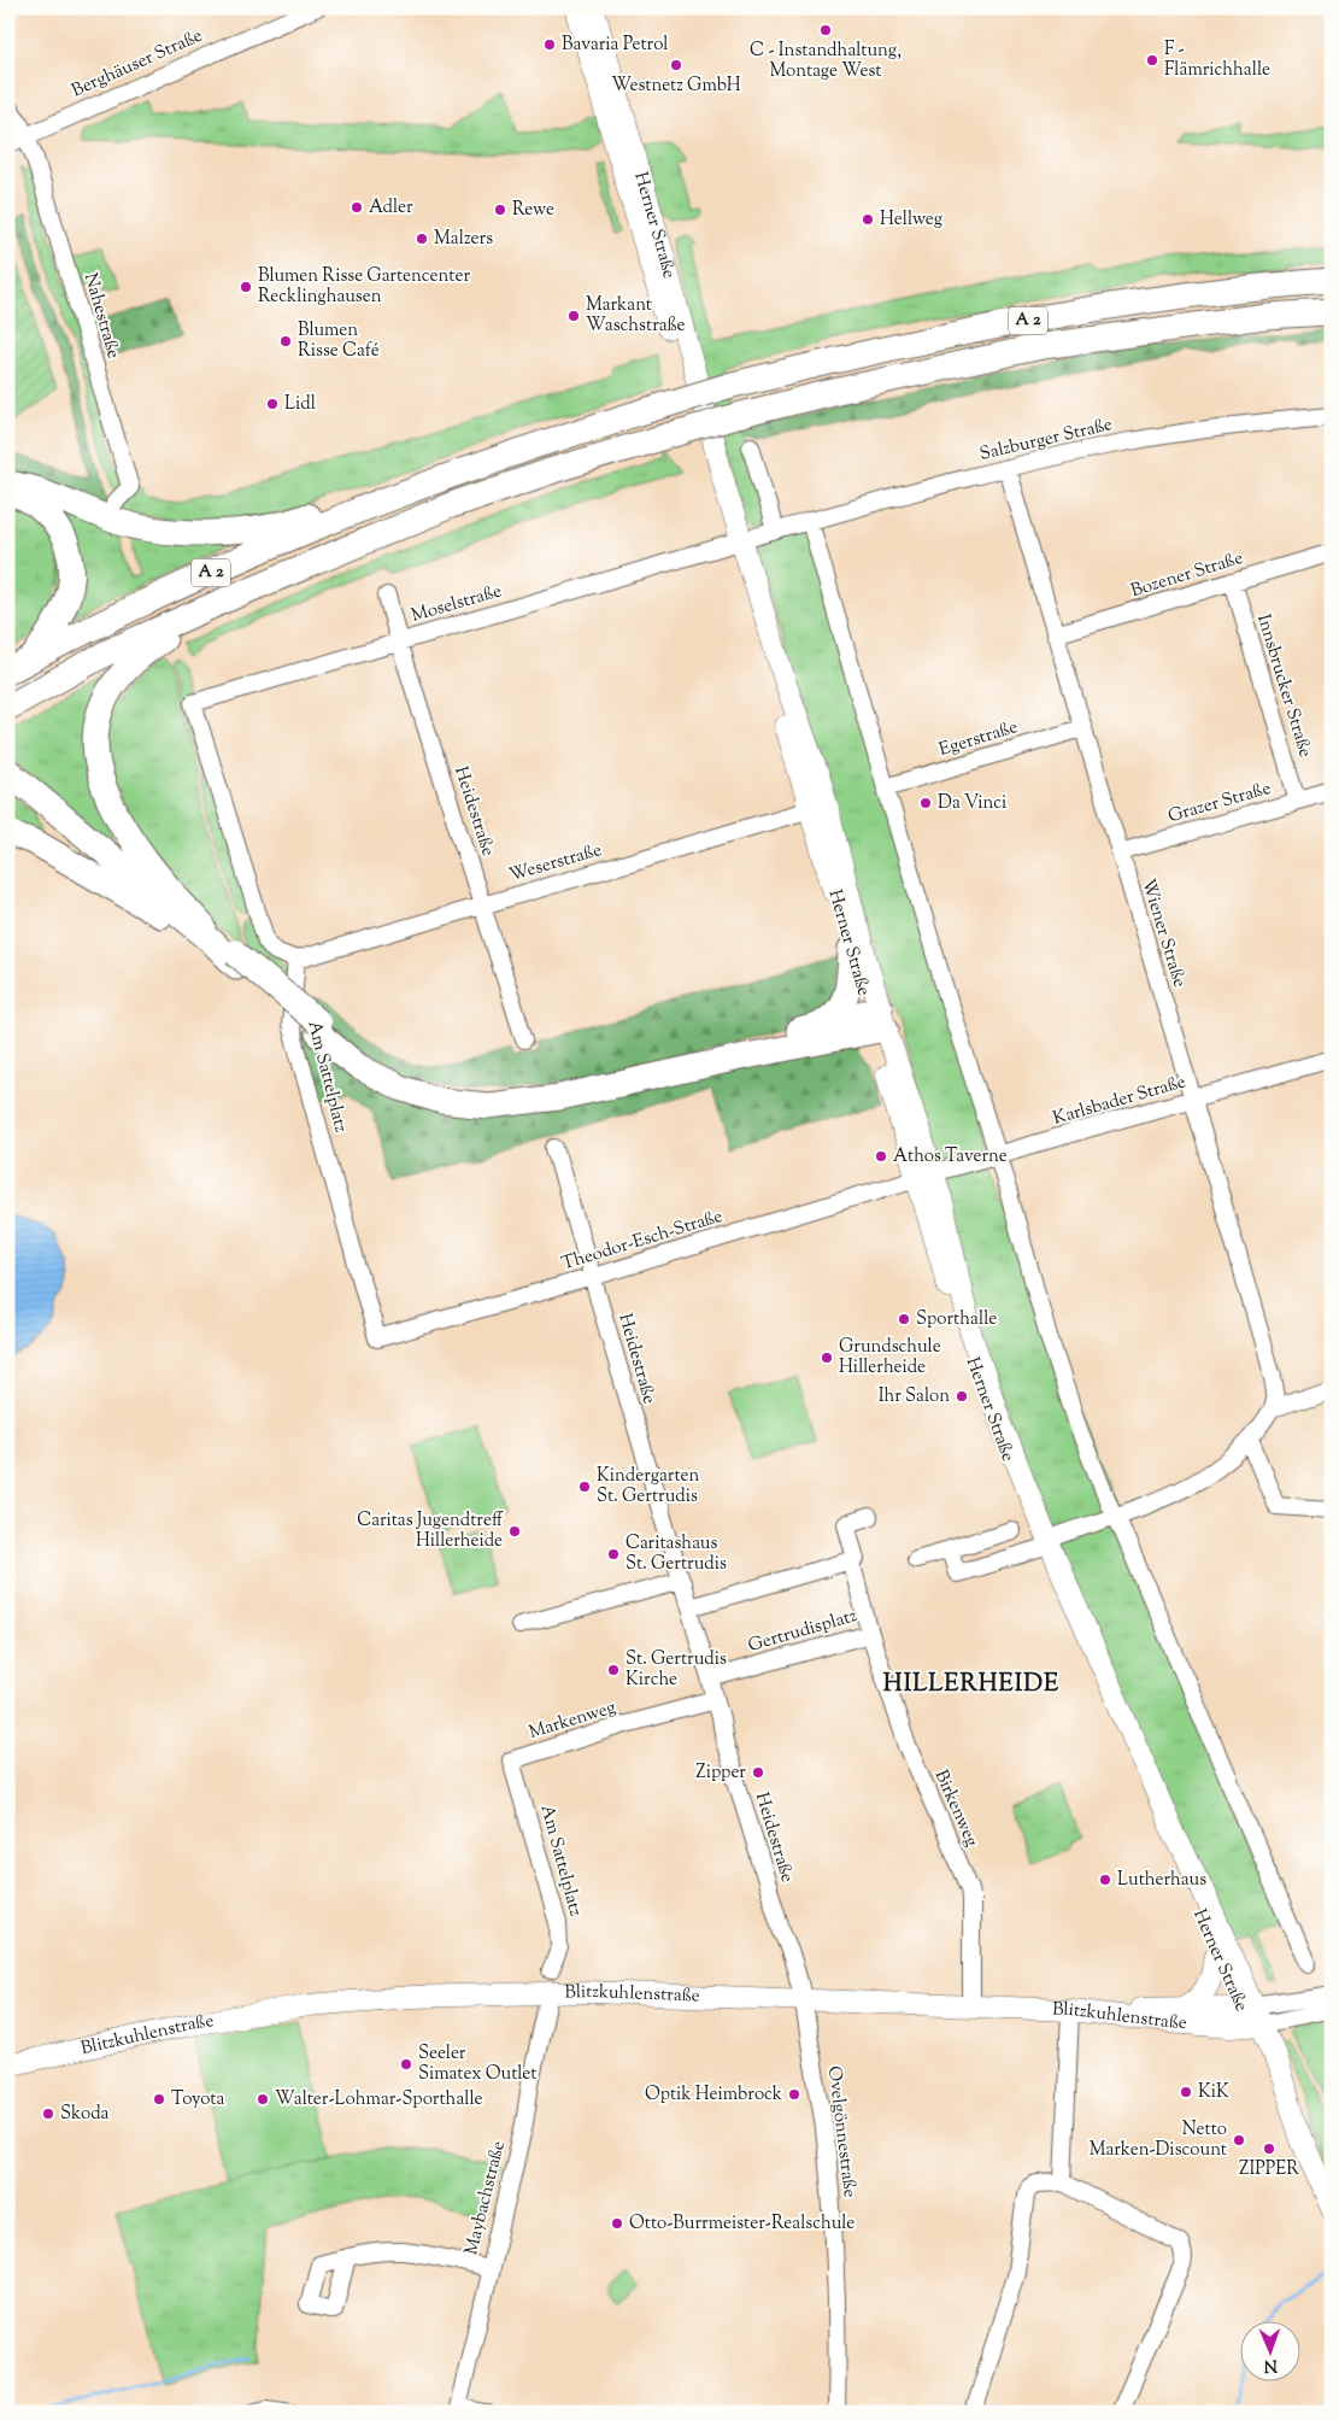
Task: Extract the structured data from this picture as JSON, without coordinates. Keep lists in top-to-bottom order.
{
  "streets": {
    "highway": ["A 2"],
    "main road": ["Herner Straße", "Blitzkuhlenstraße"],
    "street": [
      "Berghäuser Straße",
      "Nahestraße",
      "Salzburger Straße",
      "Bozener Straße",
      "Moselstraße",
      "Innsbrucker Straße",
      "Egerstraße",
      "Grazer Straße",
      "Heidestraße",
      "Weserstraße",
      "Wiener Straße",
      "Am Sattelplatz",
      "Karlsbader Straße",
      "Theodor-Esch-Straße",
      "Gertrudisplatz",
      "Markenweg",
      "Birkenweg",
      "Ovelgönnestraße",
      "Maybachstraße"
    ]
  },
  "crossings": [
    ["Berghäuser Straße", "Nahestraße"],
    ["Herner Straße", "Salzburger Straße"],
    ["Herner Straße", "Moselstraße"],
    ["Herner Straße", "Weserstraße"],
    ["Herner Straße", "Karlsbader Straße"],
    ["Herner Straße", "Theodor-Esch-Straße"],
    ["Herner Straße", "Blitzkuhlenstraße"],
    ["Salzburger Straße", "Moselstraße"],
    ["Salzburger Straße", "Wiener Straße"],
    ["Bozener Straße", "Innsbrucker Straße"],
    ["Bozener Straße", "Wiener Straße"],
    ["Moselstraße", "Heidestraße"],
    ["Moselstraße", "Weserstraße"],
    ["Moselstraße", "Am Sattelplatz"],
    ["Innsbrucker Straße", "Grazer Straße"],
    ["Egerstraße", "Wiener Straße"],
    ["Grazer Straße", "Wiener Straße"],
    ["Heidestraße", "Weserstraße"],
    ["Heidestraße", "Theodor-Esch-Straße"],
    ["Heidestraße", "Gertrudisplatz"],
    ["Heidestraße", "Markenweg"],
    ["Heidestraße", "Blitzkuhlenstraße"],
    ["Heidestraße", "Ovelgönnestraße"],
    ["Weserstraße", "Am Sattelplatz"],
    ["Wiener Straße", "Karlsbader Straße"],
    ["Am Sattelplatz", "Theodor-Esch-Straße"],
    ["Am Sattelplatz", "Markenweg"],
    ["Karlsbader Straße", "Theodor-Esch-Straße"],
    ["Gertrudisplatz", "Birkenweg"],
    ["Birkenweg", "Blitzkuhlenstraße"],
    ["Blitzkuhlenstraße", "Ovelgönnestraße"],
    ["Blitzkuhlenstraße", "Maybachstraße"]
  ],
  "districts": ["HILLERHEIDE"],
  "places": [
    "C - Instandhaltung, Montage West",
    "Bavaria Petrol",
    "F - Flämrichhalle",
    "Westnetz GmbH",
    "Adler",
    "Rewe",
    "Hellweg",
    "Malzers",
    "Blumen Risse Gartencenter Recklinghausen",
    "Markant Waschstraße",
    "Blumen Risse Café",
    "Lidl",
    "Da Vinci",
    "Athos Taverne",
    "Sporthalle",
    "Grundschule Hillerheide",
    "Ihr Salon",
    "Kindergarten St. Gertrudis",
    "Caritas Jugendtreff Hillerheide",
    "Caritashaus St. Gertrudis",
    "St. Gertrudis Kirche",
    "Zipper",
    "Lutherhaus",
    "Seeler Simatex Outlet",
    "KiK",
    "Optik Heimbrock",
    "Toyota",
    "Walter-Lohmar-Sporthalle",
    "Skoda",
    "Netto Marken-Discount",
    "ZIPPER",
    "Otto-Burrmeister-Realschule"
  ],
  "north": "bottom"
}
